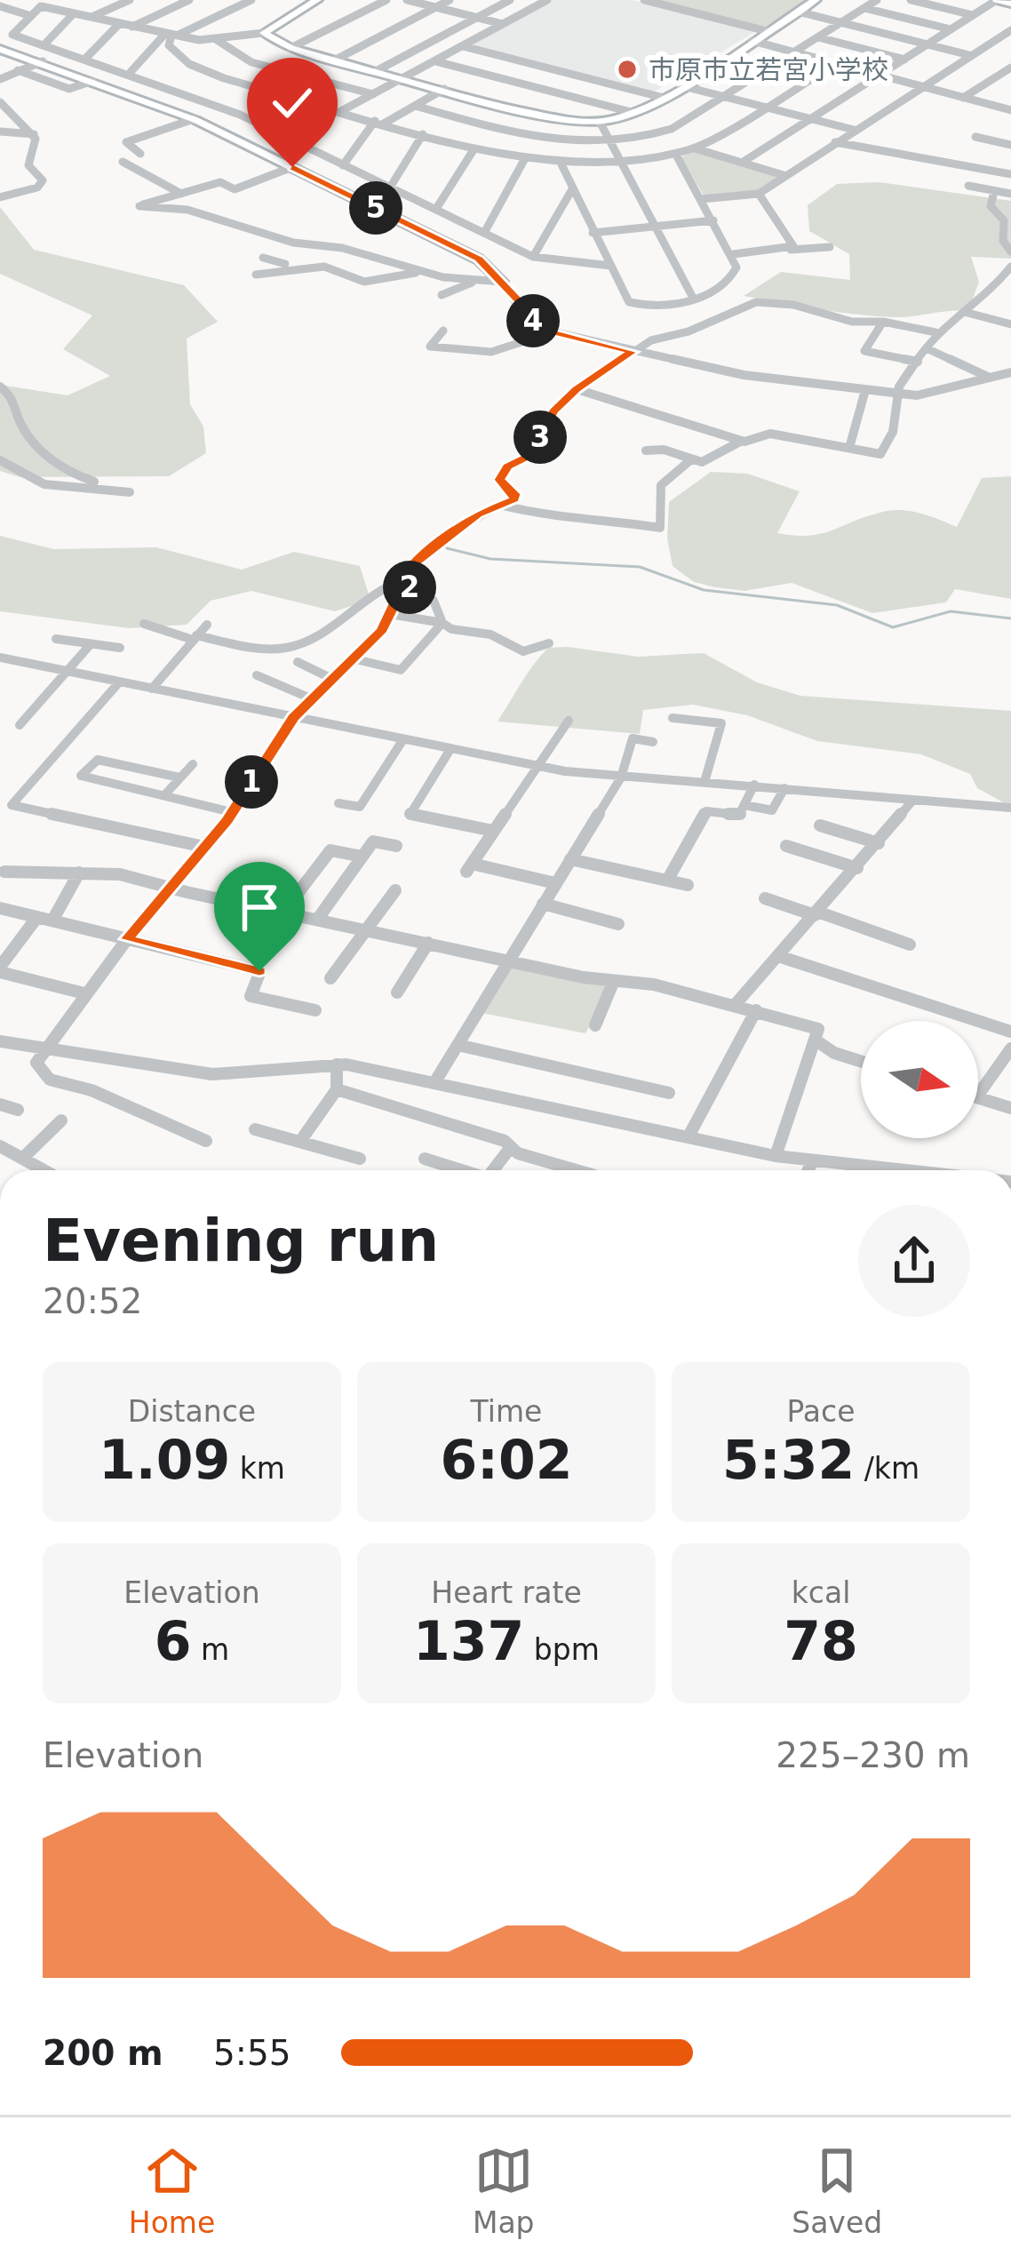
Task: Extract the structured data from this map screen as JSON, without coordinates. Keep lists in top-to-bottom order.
{
  "places": ["市原市立若宮小学校"],
  "north": "right",
  "page": {
    "pins": [
      "5",
      "4",
      "3",
      "2",
      "1"
    ],
    "heading": ["Evening run", "20:52"],
    "stats": [
      ["Distance", "1.09 km"],
      ["Time", "6:02"],
      ["Pace", "5:32 /km"],
      ["Elevation", "6 m"],
      ["Heart rate", "137 bpm"],
      ["kcal", "78"]
    ],
    "chart": ["Elevation", "225–230 m"],
    "list": [
      {
        "name": "200 m",
        "note": "5:55"
      }
    ],
    "tabs": ["Home", "Map", "Saved"]
  }
}
